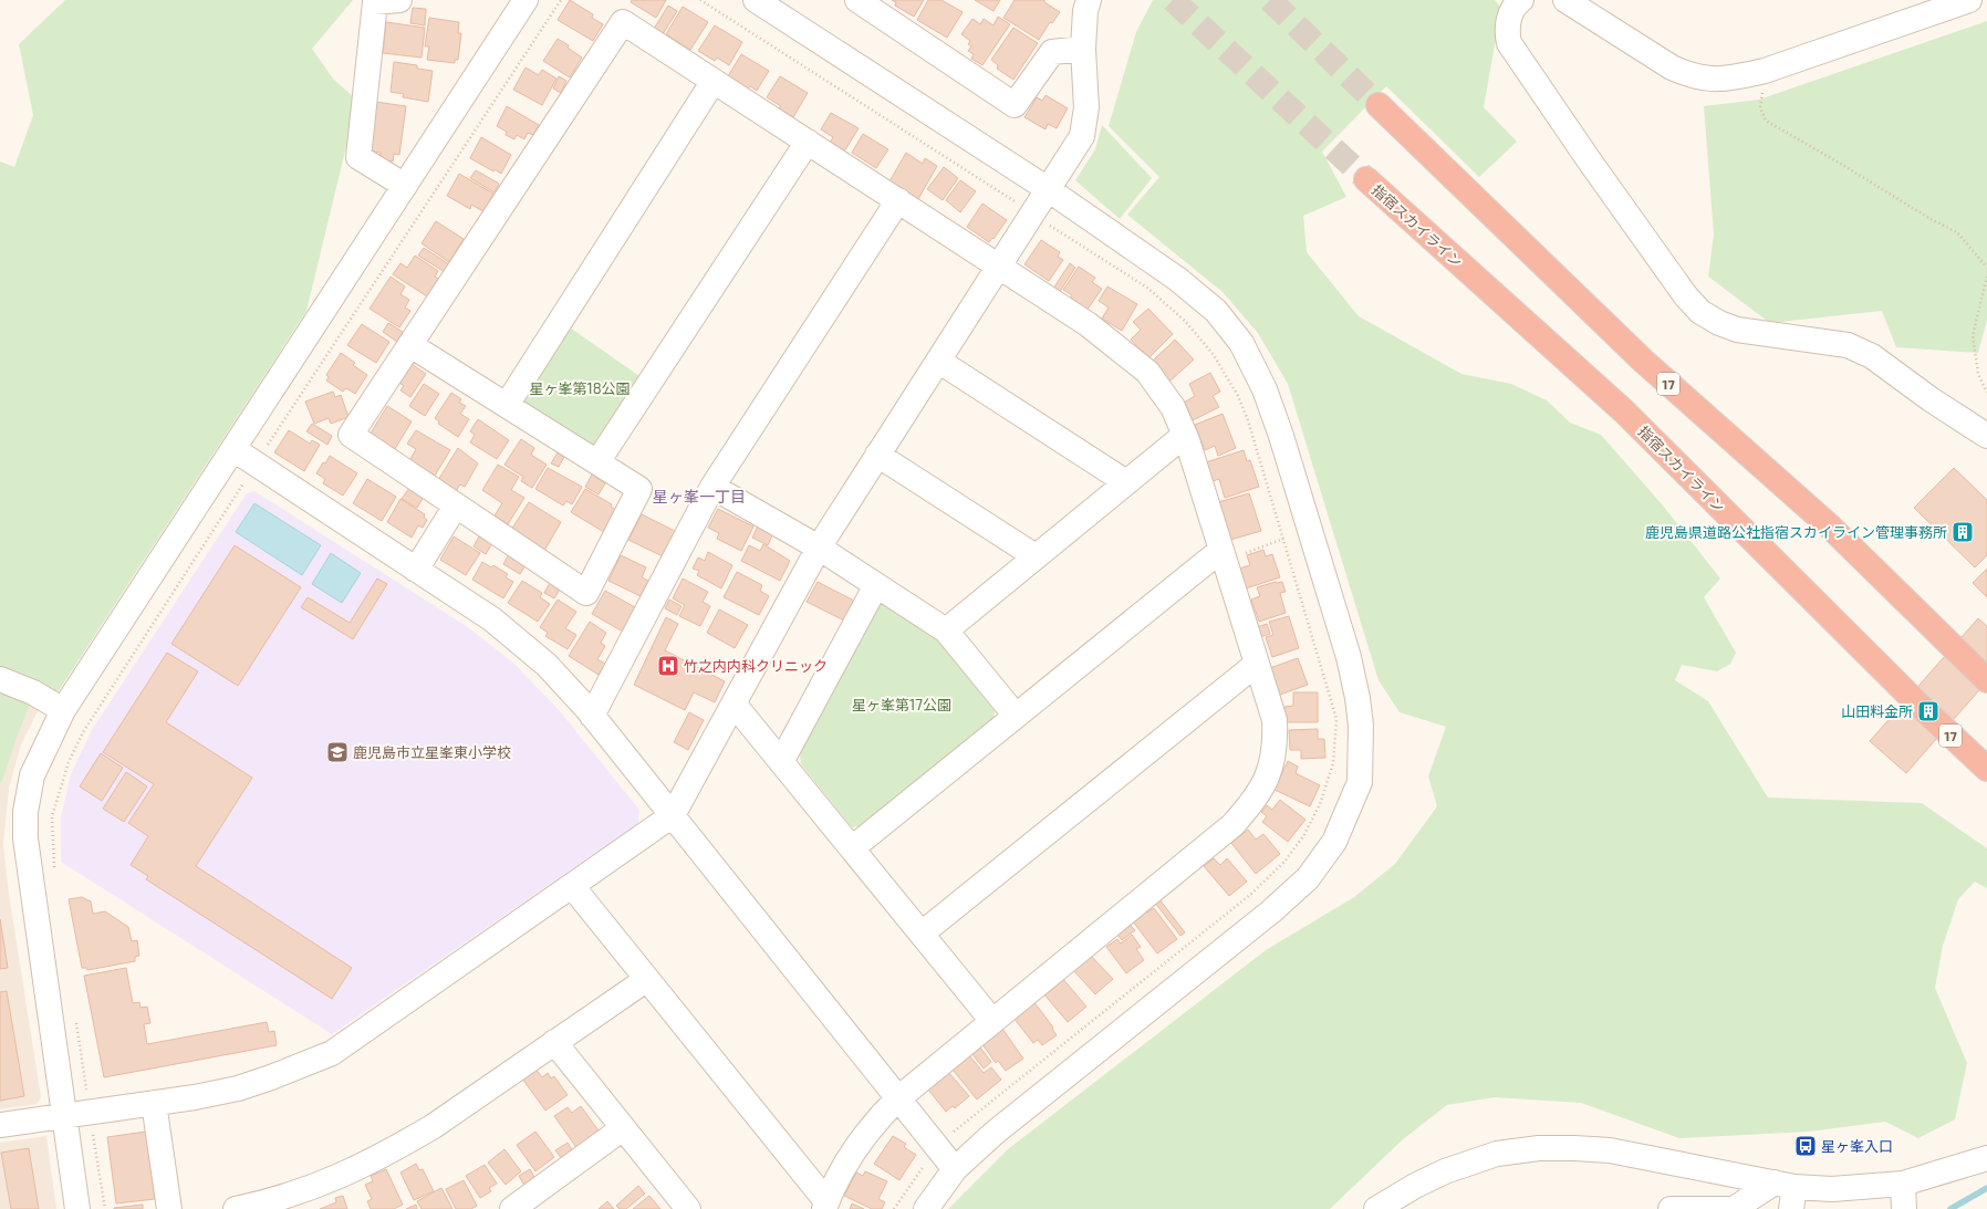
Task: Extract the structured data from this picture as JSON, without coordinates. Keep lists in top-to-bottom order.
{
  "streets": {
    "highway": ["指宿スカイライン", "17"]
  },
  "districts": ["星ヶ峯一丁目"],
  "parks": ["星ヶ峯第18公園", "星ヶ峯第17公園"],
  "places": {
    "building": ["鹿児島県道路公社指宿スカイライン管理事務所", "山田料金所"],
    "hospital": ["竹之内内科クリニック"],
    "school or university": ["鹿児島市立星峯東小学校"],
    "bus stop": ["星ヶ峯入口"]
  }
}
